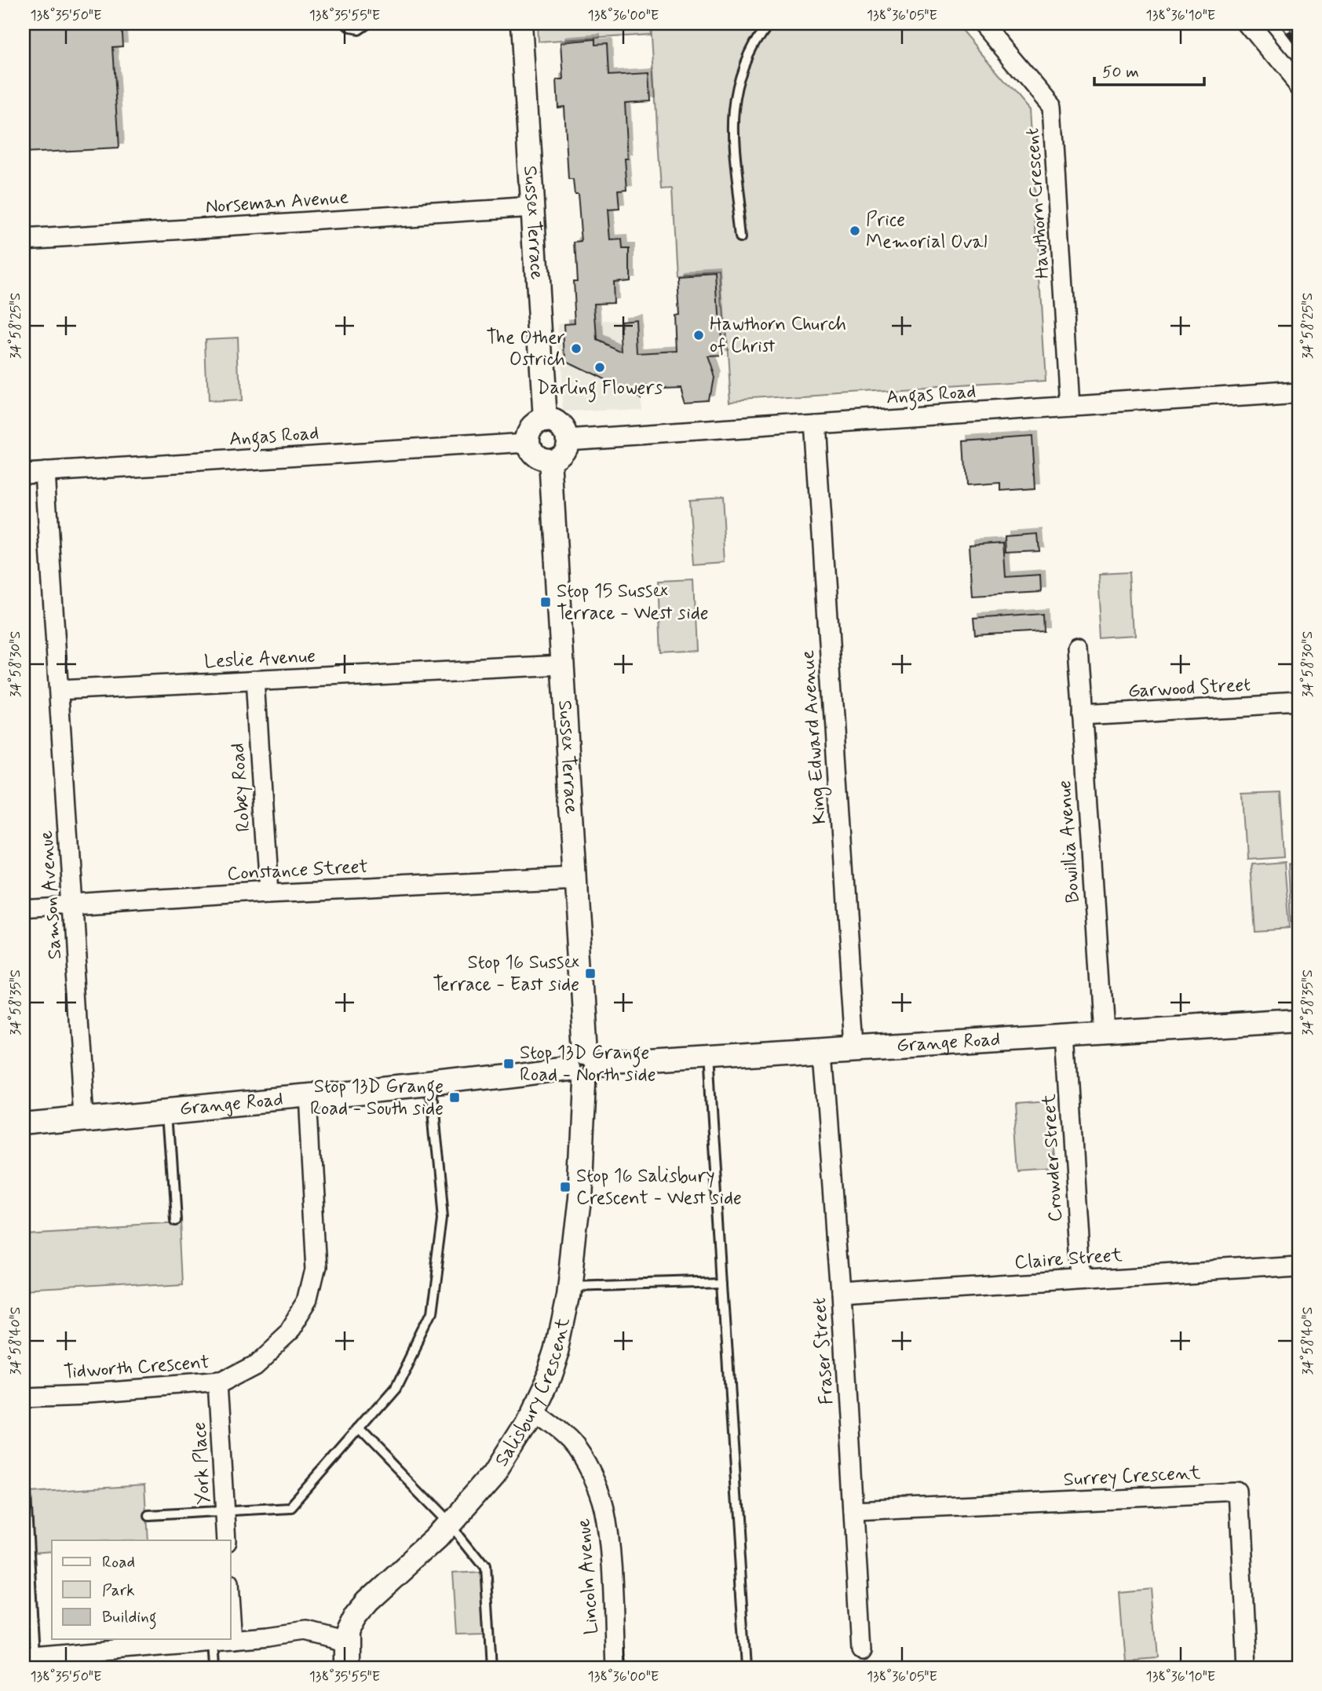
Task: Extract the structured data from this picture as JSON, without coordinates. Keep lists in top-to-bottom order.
{
  "streets": {
    "street": [
      "Norseman Avenue",
      "Hawthorn Crescent",
      "Sussex Terrace",
      "Angas Road",
      "Leslie Avenue",
      "Garwood Street",
      "King Edward Avenue",
      "Robey Road",
      "Bowillia Avenue",
      "Constance Street",
      "Samson Avenue",
      "Grange Road",
      "Crowder Street",
      "Claire Street",
      "Fraser Street",
      "Tidworth Crescent",
      "Salisbury Crescent",
      "York Place",
      "Surrey Crescent",
      "Lincoln Avenue"
    ]
  },
  "crossings": [
    ["Norseman Avenue", "Sussex Terrace"],
    ["Hawthorn Crescent", "Angas Road"],
    ["Sussex Terrace", "Angas Road"],
    ["Sussex Terrace", "Leslie Avenue"],
    ["Sussex Terrace", "Constance Street"],
    ["Sussex Terrace", "Grange Road"],
    ["Sussex Terrace", "Salisbury Crescent"],
    ["Angas Road", "King Edward Avenue"],
    ["Angas Road", "Samson Avenue"],
    ["Leslie Avenue", "Robey Road"],
    ["Leslie Avenue", "Samson Avenue"],
    ["Garwood Street", "Bowillia Avenue"],
    ["King Edward Avenue", "Grange Road"],
    ["Robey Road", "Constance Street"],
    ["Bowillia Avenue", "Grange Road"],
    ["Constance Street", "Samson Avenue"],
    ["Samson Avenue", "Grange Road"],
    ["Grange Road", "Crowder Street"],
    ["Grange Road", "Fraser Street"],
    ["Grange Road", "Tidworth Crescent"],
    ["Grange Road", "Salisbury Crescent"],
    ["Crowder Street", "Claire Street"],
    ["Claire Street", "Fraser Street"],
    ["Fraser Street", "Surrey Crescent"],
    ["Tidworth Crescent", "York Place"],
    ["Salisbury Crescent", "Lincoln Avenue"]
  ],
  "places": {
    "other": [
      "Price Memorial Oval",
      "Hawthorn Church of Christ",
      "The Other Ostrich",
      "Darling Flowers"
    ],
    "transit": [
      "Stop 15 Sussex Terrace - West side",
      "Stop 16 Sussex Terrace - East side",
      "Stop 13D Grange Road - North side",
      "Stop 13D Grange Road - South side",
      "Stop 16 Salisbury Crescent - West side"
    ]
  },
  "legend": ["Road", "Park", "Building"],
  "scale_bar": "50 m",
  "coordinates": [
    "138°35'50\"E",
    "138°35'55\"E",
    "138°36'00\"E",
    "138°36'05\"E",
    "138°36'10\"E",
    "34°58'25\"S",
    "34°58'30\"S",
    "34°58'35\"S",
    "34°58'40\"S"
  ]
}
